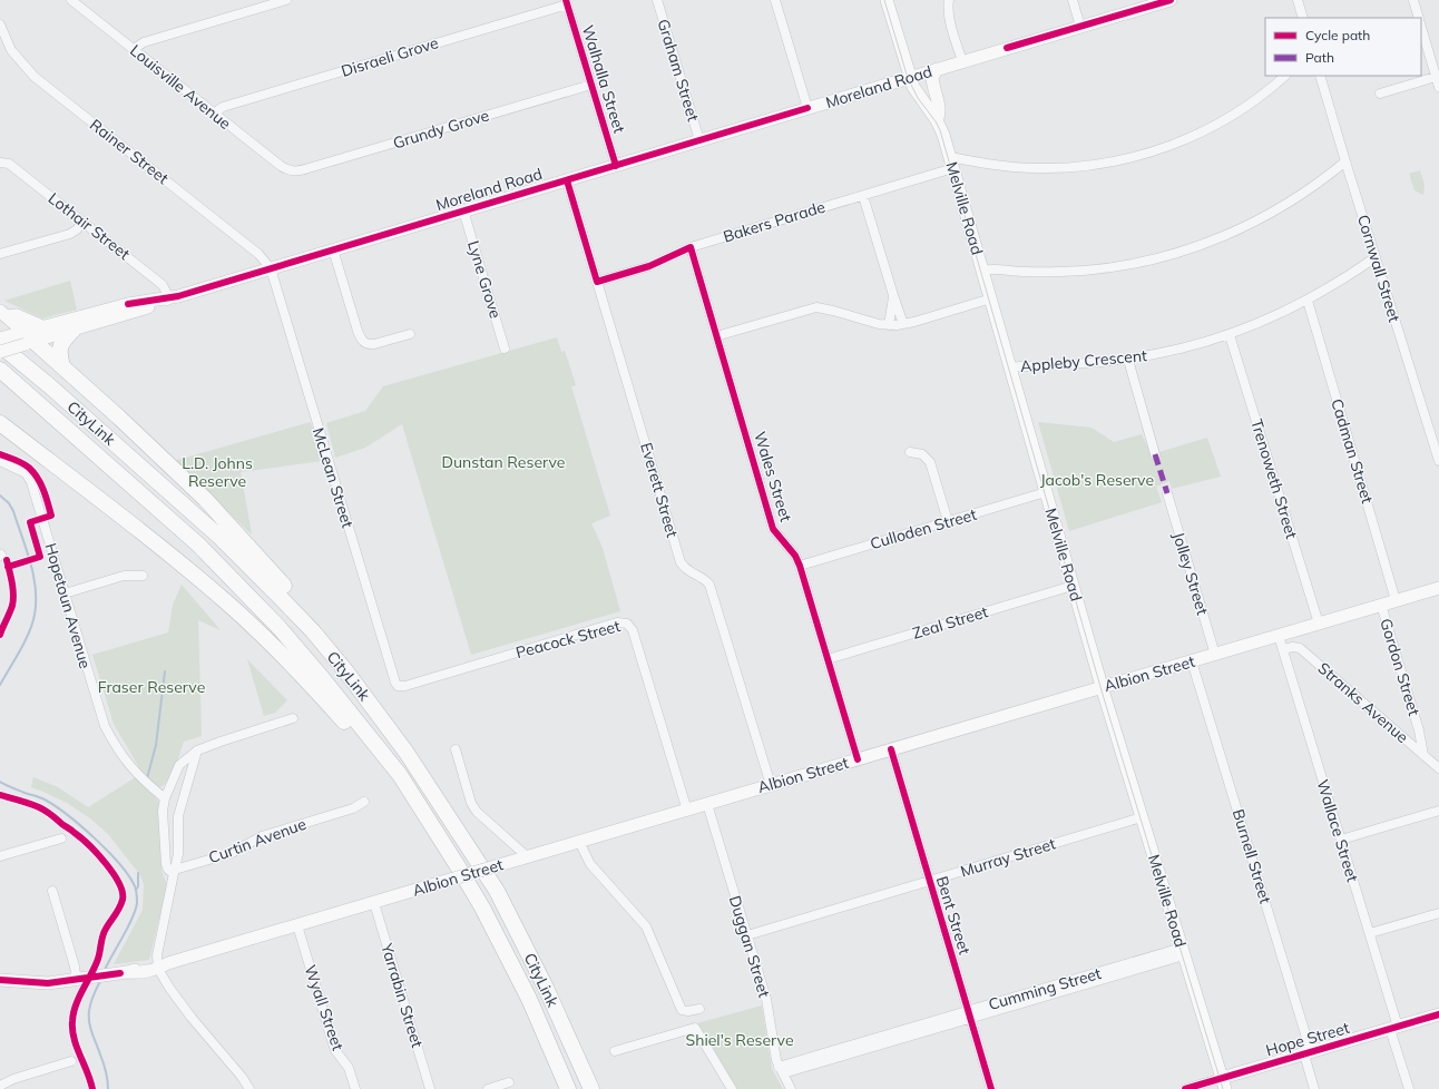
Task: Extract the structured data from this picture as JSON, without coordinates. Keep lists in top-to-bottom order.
{
  "streets": {
    "highway": ["CityLink"],
    "main road": [
      "Moreland Road",
      "Melville Road",
      "Albion Street",
      "Hope Street"
    ],
    "street": [
      "Disraeli Grove",
      "Graham Street",
      "Walhalla Street",
      "Louisville Avenue",
      "Grundy Grove",
      "Rainer Street",
      "Bakers Parade",
      "Lothair Street",
      "Cornwall Street",
      "Lyne Grove",
      "Appleby Crescent",
      "Cadman Street",
      "Wales Street",
      "McLean Street",
      "Trenoweth Street",
      "Everett Street",
      "Culloden Street",
      "Jolley Street",
      "Hopetoun Avenue",
      "Zeal Street",
      "Peacock Street",
      "Gordon Street",
      "Stranks Avenue",
      "Wallace Street",
      "Curtin Avenue",
      "Burnell Street",
      "Murray Street",
      "Bent Street",
      "Duggan Street",
      "Cumming Street",
      "Yarrabin Street",
      "Wyall Street"
    ]
  },
  "crossings": [
    ["Disraeli Grove", "Walhalla Street"],
    ["Disraeli Grove", "Louisville Avenue"],
    ["Graham Street", "Moreland Road"],
    ["Walhalla Street", "Moreland Road"],
    ["Walhalla Street", "Grundy Grove"],
    ["Louisville Avenue", "Grundy Grove"],
    ["Moreland Road", "Rainer Street"],
    ["Moreland Road", "Melville Road"],
    ["Moreland Road", "Lothair Street"],
    ["Moreland Road", "Lyne Grove"],
    ["Moreland Road", "McLean Street"],
    ["Moreland Road", "Everett Street"],
    ["Rainer Street", "McLean Street"],
    ["Melville Road", "Bakers Parade"],
    ["Melville Road", "Appleby Crescent"],
    ["Melville Road", "Culloden Street"],
    ["Melville Road", "Zeal Street"],
    ["Melville Road", "Albion Street"],
    ["Melville Road", "Murray Street"],
    ["Melville Road", "Cumming Street"],
    ["Melville Road", "Hope Street"],
    ["Bakers Parade", "Wales Street"],
    ["Bakers Parade", "Everett Street"],
    ["Cornwall Street", "Appleby Crescent"],
    ["Appleby Crescent", "Cadman Street"],
    ["Appleby Crescent", "Trenoweth Street"],
    ["Cadman Street", "Albion Street"],
    ["Wales Street", "Culloden Street"],
    ["Wales Street", "Zeal Street"],
    ["Wales Street", "Albion Street"],
    ["McLean Street", "Peacock Street"],
    ["Trenoweth Street", "Albion Street"],
    ["Everett Street", "Albion Street"],
    ["Jolley Street", "Albion Street"],
    ["Peacock Street", "Albion Street"],
    ["Gordon Street", "Albion Street"],
    ["Gordon Street", "Stranks Avenue"],
    ["Albion Street", "Wallace Street"],
    ["Albion Street", "Burnell Street"],
    ["Albion Street", "Bent Street"],
    ["Albion Street", "Duggan Street"],
    ["Albion Street", "Yarrabin Street"],
    ["Albion Street", "Wyall Street"],
    ["Stranks Avenue", "Wallace Street"],
    ["Wallace Street", "Hope Street"],
    ["Burnell Street", "Hope Street"],
    ["Murray Street", "Bent Street"],
    ["Murray Street", "Duggan Street"],
    ["Bent Street", "Cumming Street"],
    ["Duggan Street", "Cumming Street"]
  ],
  "parks": [
    "Dunstan Reserve",
    "L.D. Johns Reserve",
    "Jacob's Reserve",
    "Fraser Reserve",
    "Shiel's Reserve"
  ],
  "legend": ["Cycle path", "Path"]
}
